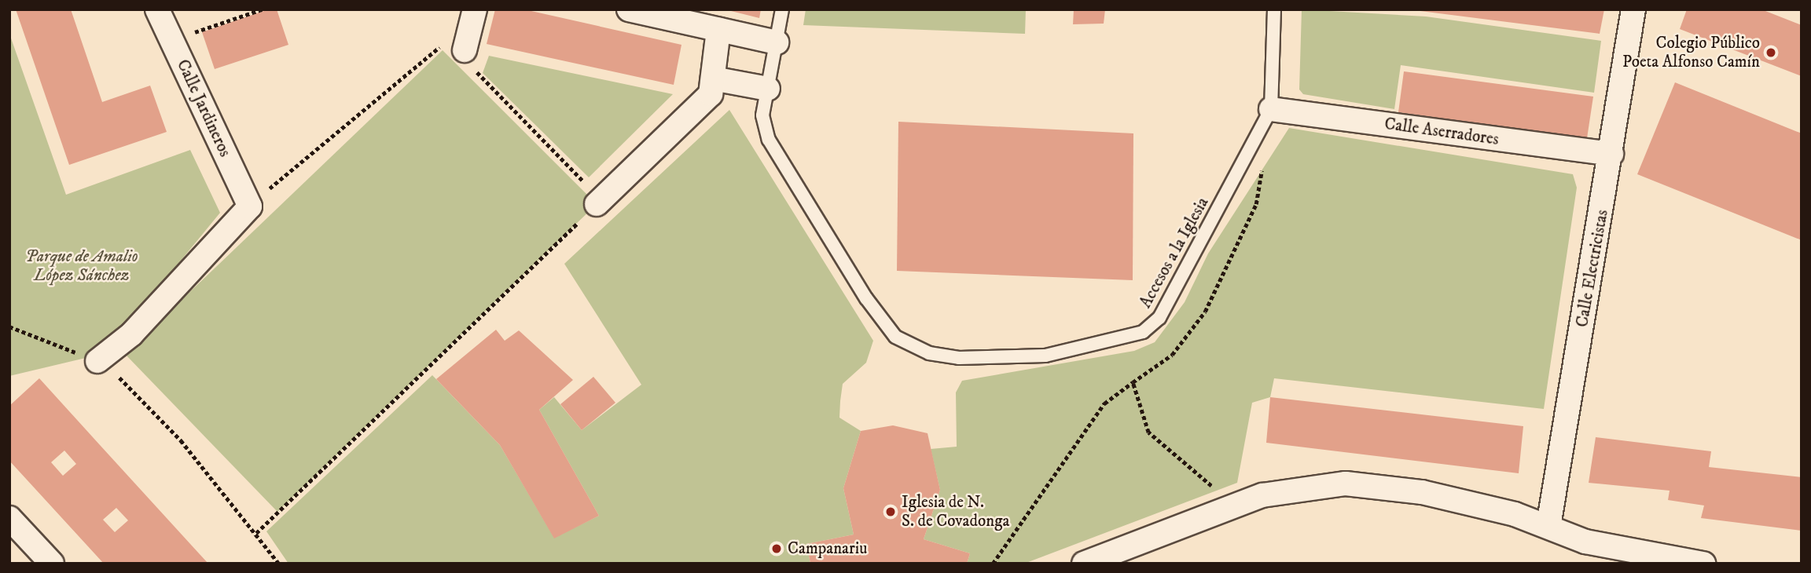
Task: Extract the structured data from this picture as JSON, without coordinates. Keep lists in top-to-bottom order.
{
  "streets": {
    "street": ["Calle Jardineros", "Calle Aserradores", "Calle Electricistas"],
    "lane": ["Accesos a la Iglesia"]
  },
  "crossings": [
    ["Calle Aserradores", "Accesos a la Iglesia"],
    ["Calle Aserradores", "Calle Electricistas"]
  ],
  "parks": ["Parque de Amalio López Sánchez"],
  "places": ["Colegio Público Poeta Alfonso Camín", "Iglesia de N. S. de Covadonga", "Campanariu"]
}
